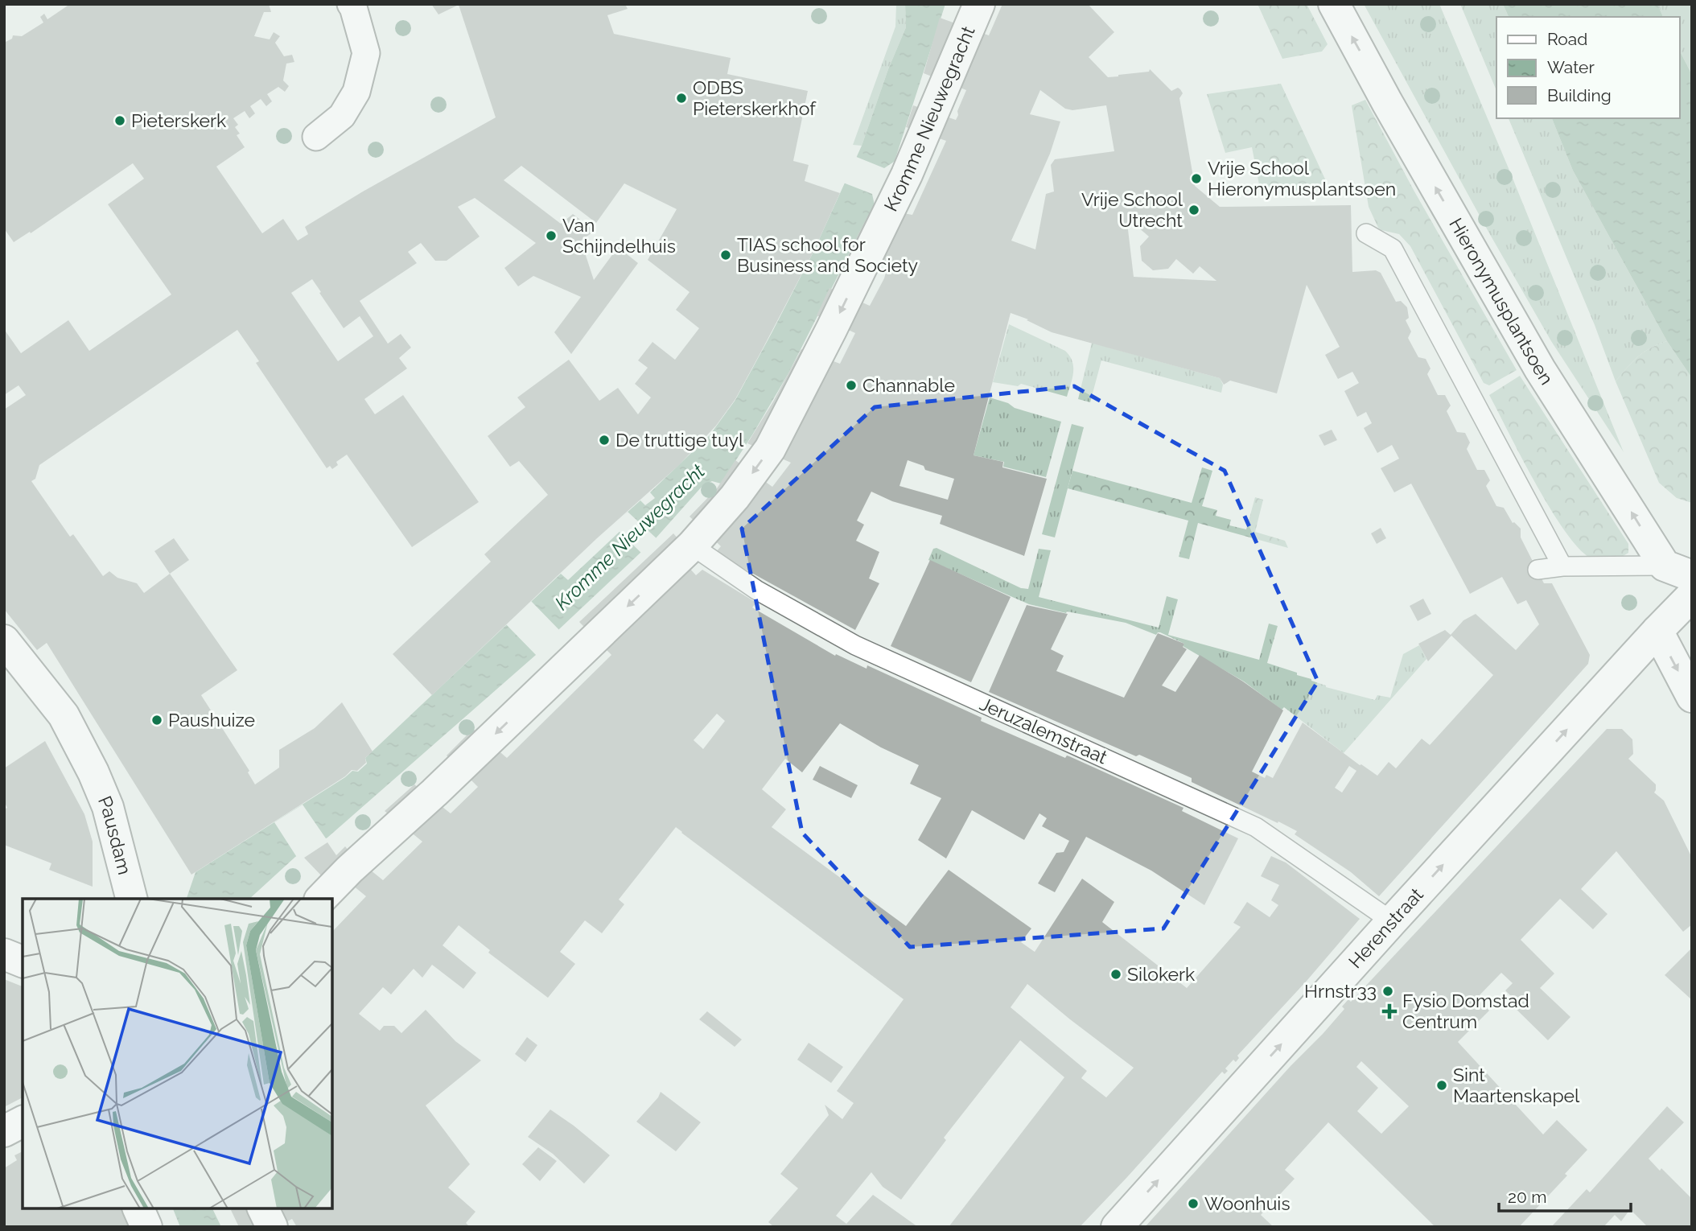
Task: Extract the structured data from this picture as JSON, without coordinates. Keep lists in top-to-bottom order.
{
  "streets": {
    "street": [
      "Kromme Nieuwegracht",
      "Hieronymusplantsoen",
      "Pausdam",
      "Herenstraat"
    ],
    "lane": ["Jeruzalemstraat"]
  },
  "crossings": [
    ["Kromme Nieuwegracht", "Jeruzalemstraat"],
    ["Jeruzalemstraat", "Herenstraat"]
  ],
  "one_way": ["Kromme Nieuwegracht", "Hieronymusplantsoen", "Herenstraat"],
  "water": ["Kromme Nieuwegracht"],
  "places": {
    "other": [
      "ODBS Pieterskerkhof",
      "Pieterskerk",
      "Vrije School Hieronymusplantsoen",
      "Vrije School Utrecht",
      "Van Schijndelhuis",
      "TIAS school for Business and Society",
      "Channable",
      "De truttige tuyl",
      "Paushuize",
      "Silokerk",
      "Hrnstr33",
      "Sint Maartenskapel",
      "Woonhuis"
    ],
    "health": ["Fysio Domstad Centrum"]
  },
  "legend": ["Road", "Water", "Building"],
  "scale_bar": "20 m"
}
